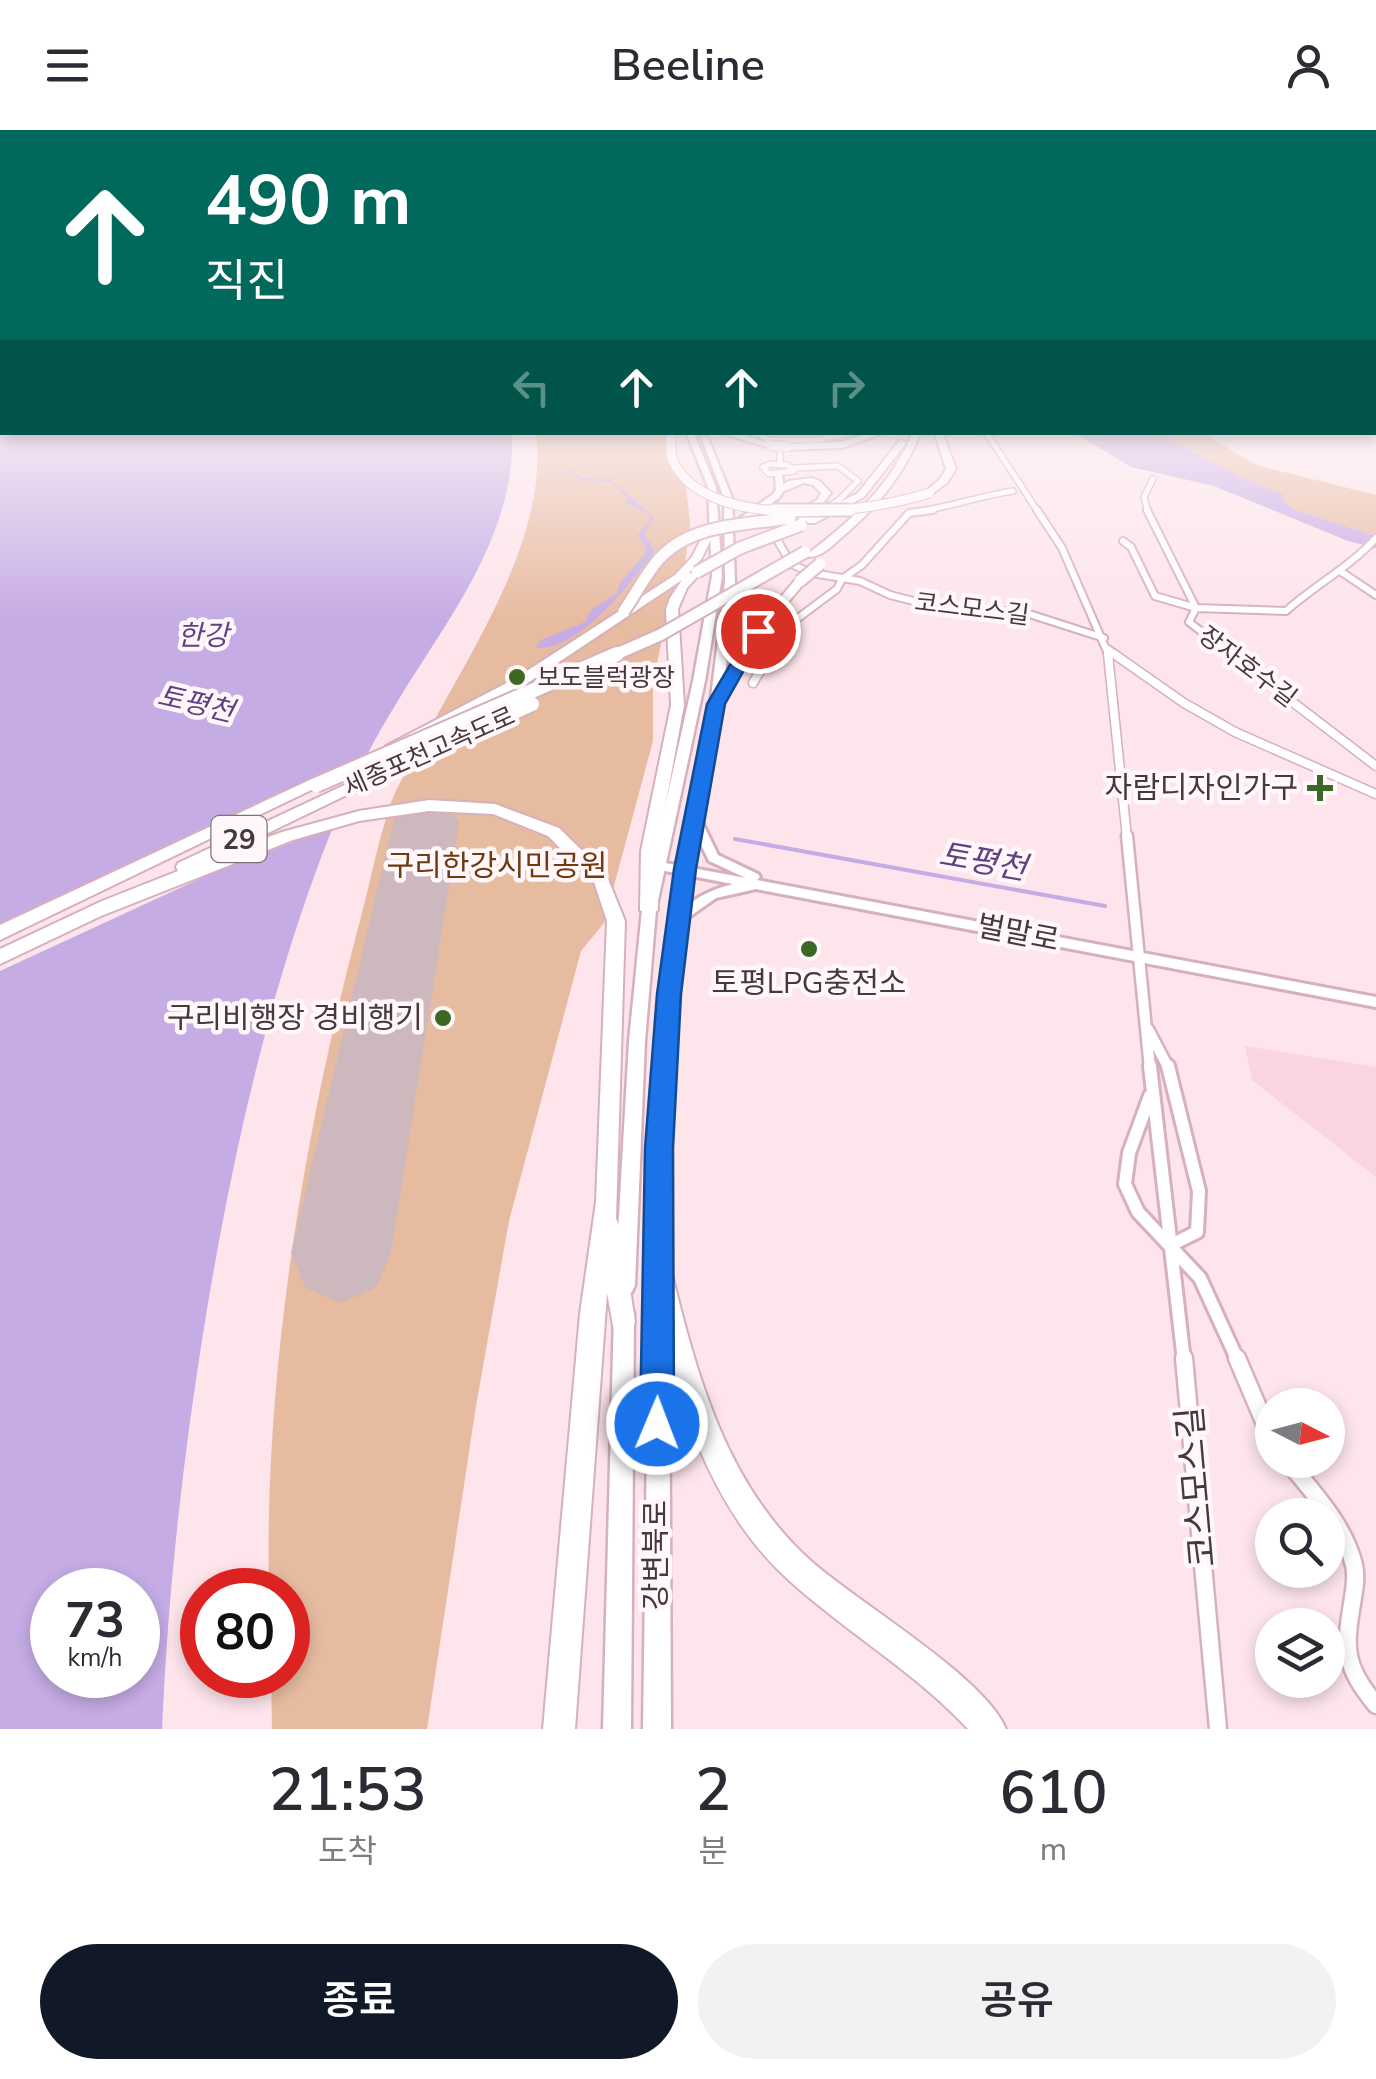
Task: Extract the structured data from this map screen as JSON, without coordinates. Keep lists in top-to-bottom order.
{
  "streets": {
    "highway": ["세종포천고속도로", "29", "강변북로"],
    "street": ["코스모스길", "장자호수길", "벌말로"]
  },
  "crossings": [
    ["코스모스길", "벌말로"],
    ["벌말로", "강변북로"]
  ],
  "water": ["한강", "토평천"],
  "parks": ["구리한강시민공원"],
  "places": {
    "other": ["보도블럭광장", "토평LPG충전소", "구리비행장 경비행기"],
    "health": ["자람디자인가구"]
  },
  "north": "right",
  "page": {
    "header": "Beeline",
    "turn": ["490 m", "직진"],
    "speed": "73 km/h",
    "limit": "80",
    "eta": [
      "21:53",
      "도착",
      "2",
      "분",
      "610",
      "m"
    ],
    "buttons": ["종료", "공유"]
  }
}
